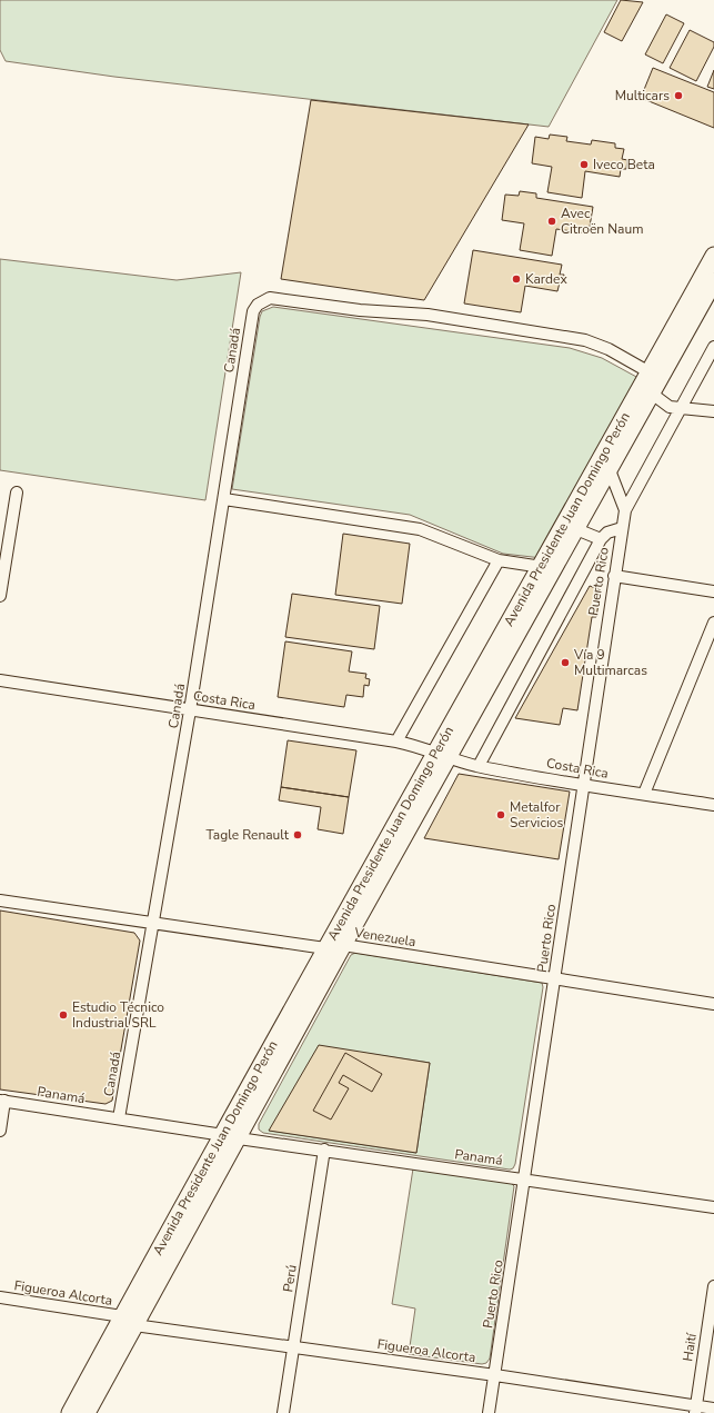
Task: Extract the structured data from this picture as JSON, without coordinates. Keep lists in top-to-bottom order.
{
  "streets": {
    "main road": ["Avenida Presidente Juan Domingo Perón"],
    "street": [
      "Canadá",
      "Puerto Rico",
      "Costa Rica",
      "Venezuela",
      "Panamá",
      "Perú",
      "Figueroa Alcorta",
      "Haití"
    ]
  },
  "crossings": [
    ["Canadá", "Avenida Presidente Juan Domingo Perón"],
    ["Canadá", "Costa Rica"],
    ["Canadá", "Venezuela"],
    ["Canadá", "Panamá"],
    ["Avenida Presidente Juan Domingo Perón", "Costa Rica"],
    ["Avenida Presidente Juan Domingo Perón", "Venezuela"],
    ["Avenida Presidente Juan Domingo Perón", "Panamá"],
    ["Avenida Presidente Juan Domingo Perón", "Figueroa Alcorta"],
    ["Puerto Rico", "Costa Rica"],
    ["Puerto Rico", "Venezuela"],
    ["Puerto Rico", "Panamá"],
    ["Puerto Rico", "Figueroa Alcorta"],
    ["Panamá", "Perú"],
    ["Perú", "Figueroa Alcorta"],
    ["Figueroa Alcorta", "Haití"]
  ],
  "places": [
    "Multicars",
    "Iveco Beta",
    "Avec Citroën Naum",
    "Kardex",
    "Vía 9 Multimarcas",
    "Metalfor Servicios",
    "Tagle Renault",
    "Estudio Técnico Industrial SRL"
  ]
}
